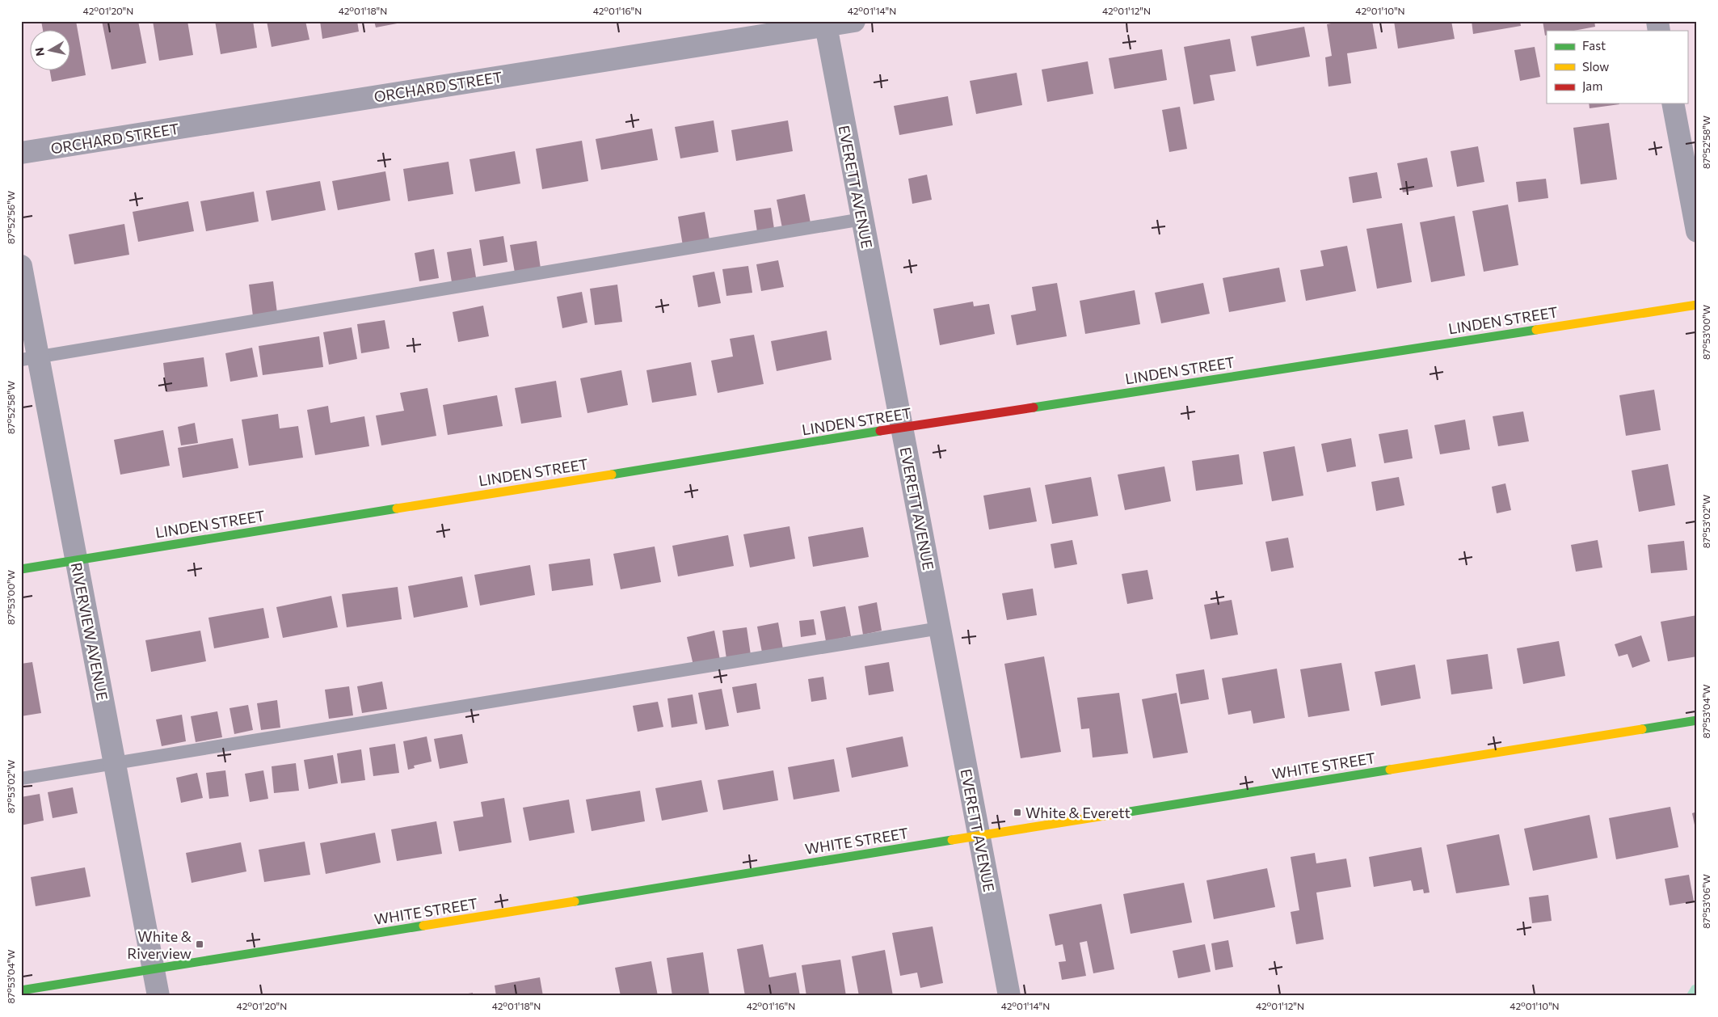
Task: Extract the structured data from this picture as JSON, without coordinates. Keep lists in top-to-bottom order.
{
  "streets": {
    "street": [
      "ORCHARD STREET",
      "EVERETT AVENUE",
      "LINDEN STREET",
      "RIVERVIEW AVENUE",
      "WHITE STREET"
    ]
  },
  "crossings": [
    ["ORCHARD STREET", "EVERETT AVENUE"],
    ["EVERETT AVENUE", "LINDEN STREET"],
    ["EVERETT AVENUE", "WHITE STREET"],
    ["LINDEN STREET", "RIVERVIEW AVENUE"],
    ["RIVERVIEW AVENUE", "WHITE STREET"]
  ],
  "places": {
    "transit": ["White & Everett", "White & Riverview"]
  },
  "legend": ["Fast", "Slow", "Jam"],
  "north": "left",
  "coordinates": [
    "42°01'20\"N",
    "42°01'18\"N",
    "42°01'16\"N",
    "42°01'14\"N",
    "42°01'12\"N",
    "42°01'10\"N",
    "87°52'58\"W",
    "87°52'56\"W",
    "87°53'00\"W",
    "87°53'02\"W",
    "87°53'04\"W",
    "87°53'06\"W"
  ]
}
